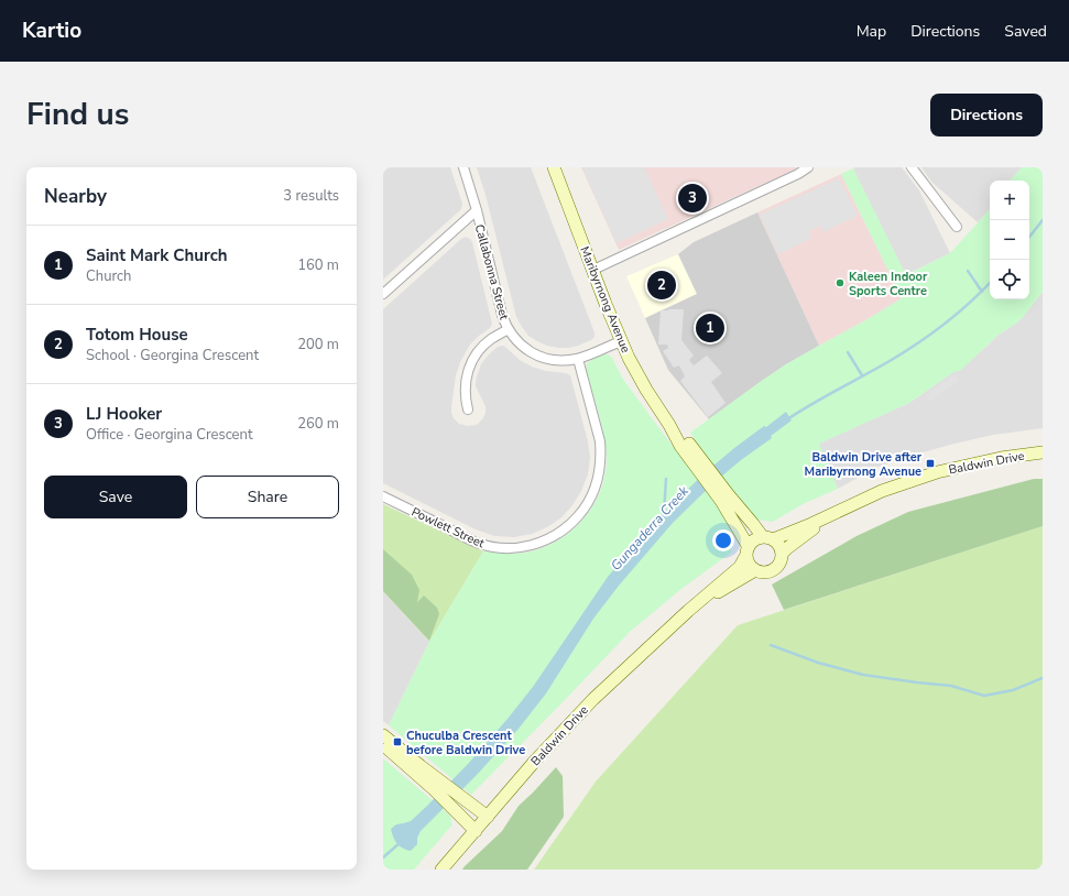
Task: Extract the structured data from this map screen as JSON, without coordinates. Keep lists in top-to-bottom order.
{
  "streets": {
    "main road": ["Maribyrnong Avenue", "Baldwin Drive"],
    "street": ["Callabonna Street", "Powlett Street"]
  },
  "crossings": [
    ["Callabonna Street", "Maribyrnong Avenue"],
    ["Callabonna Street", "Powlett Street"],
    ["Maribyrnong Avenue", "Baldwin Drive"]
  ],
  "water": ["Gungaderra Creek"],
  "places": {
    "other": ["Kaleen Indoor Sports Centre"],
    "transit": ["Baldwin Drive after Maribyrnong Avenue", "Chuculba Crescent before Baldwin Drive"]
  },
  "page": {
    "header": "Kartio",
    "nav": ["Map", "Directions", "Saved"],
    "title": "Find us",
    "buttons": [
      "Directions",
      ["Save", "Share"]
    ],
    "heading": ["Nearby", "3 results"],
    "map_buttons": ["+", "−"],
    "pins": ["3", "2", "1"],
    "list": [
      {
        "mark": "1",
        "name": "Saint Mark Church",
        "note": "Church",
        "value": "160 m"
      },
      {
        "mark": "2",
        "name": "Totom House",
        "note": "School · Georgina Crescent",
        "value": "200 m"
      },
      {
        "mark": "3",
        "name": "LJ Hooker",
        "note": "Office · Georgina Crescent",
        "value": "260 m"
      }
    ]
  }
}
